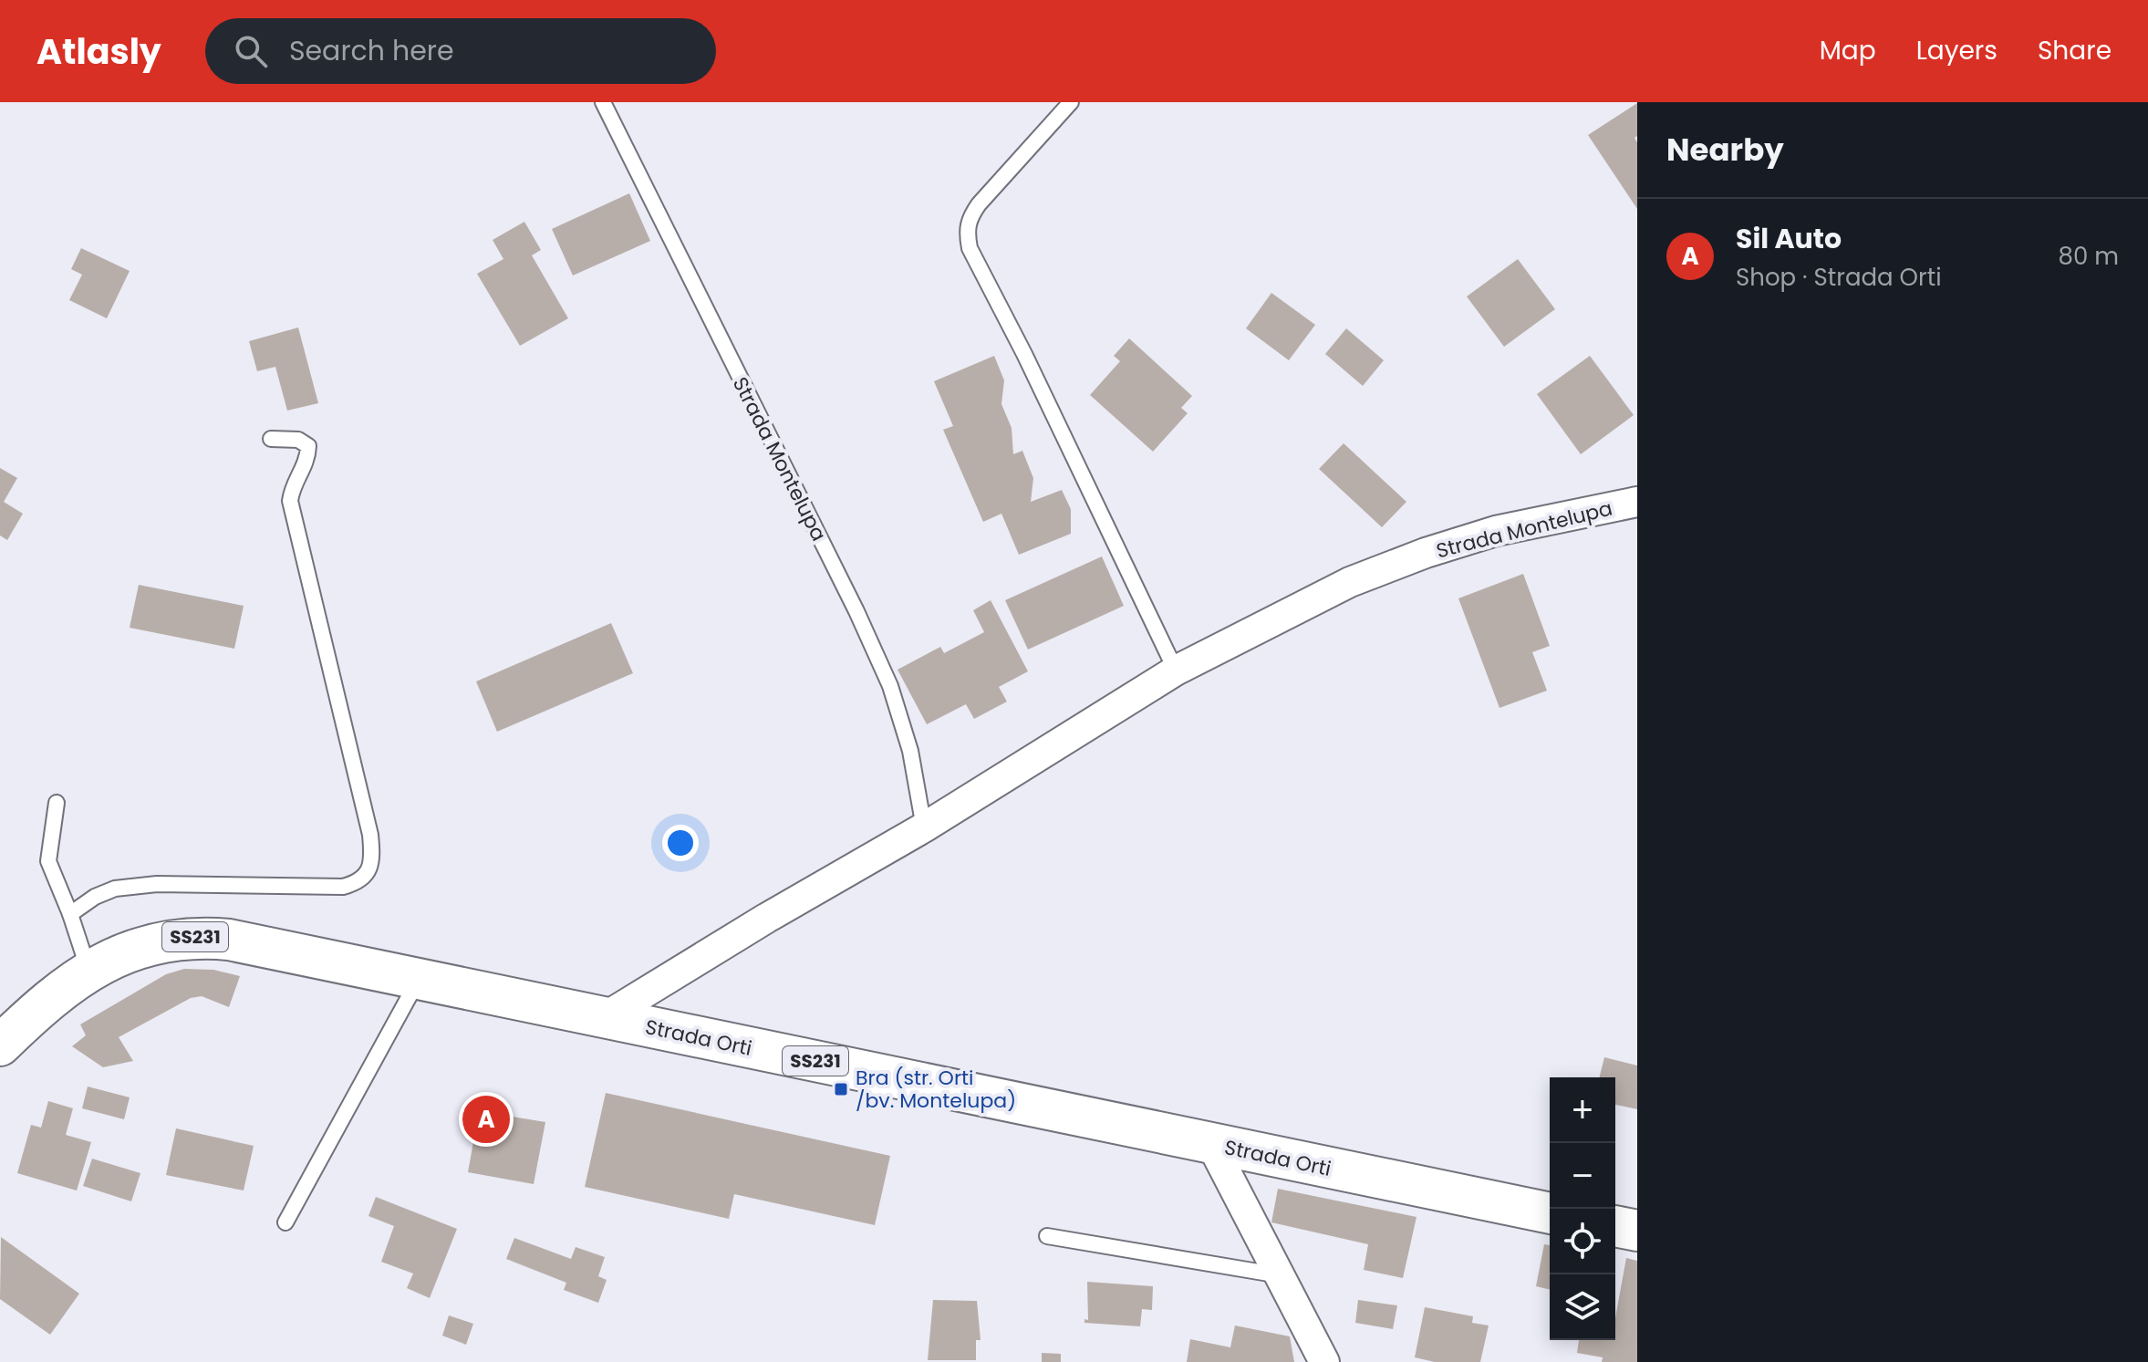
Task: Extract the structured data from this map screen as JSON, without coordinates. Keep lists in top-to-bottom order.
{
  "streets": {
    "main road": ["SS231", "Strada Orti"],
    "street": ["Strada Montelupa"]
  },
  "crossings": [
    ["Strada Montelupa", "Strada Orti"]
  ],
  "places": {
    "transit": ["Bra (str. Orti /bv. Montelupa)"]
  },
  "page": {
    "header": "Atlasly",
    "search": "Search here",
    "nav": ["Map", "Layers", "Share"],
    "heading": "Nearby",
    "list": [
      {
        "mark": "A",
        "name": "Sil Auto",
        "note": "Shop · Strada Orti",
        "value": "80 m"
      }
    ],
    "map_buttons": ["+", "−"],
    "pins": "A"
  }
}
